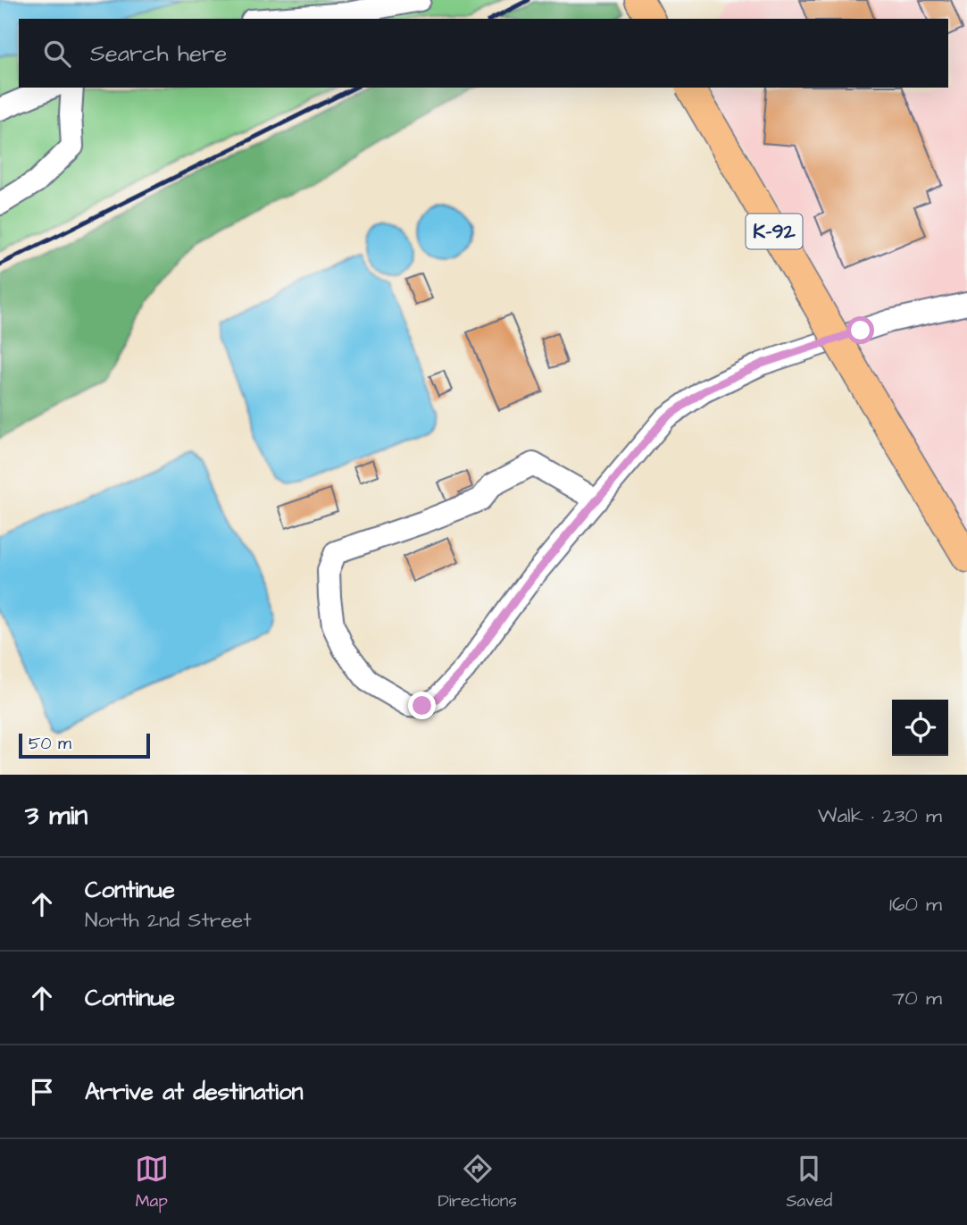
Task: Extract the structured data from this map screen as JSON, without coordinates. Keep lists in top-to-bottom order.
{
  "streets": {
    "main road": ["K-92"]
  },
  "scale_bar": "50 m",
  "page": {
    "search": "Search here",
    "scale": "50 m",
    "heading": ["3 min", "Walk · 230 m"],
    "list": [
      ["Continue", "North 2nd Street", "160 m"],
      ["Continue", "70 m"],
      "Arrive at destination"
    ],
    "nav": ["Map", "Directions", "Saved"]
  }
}
